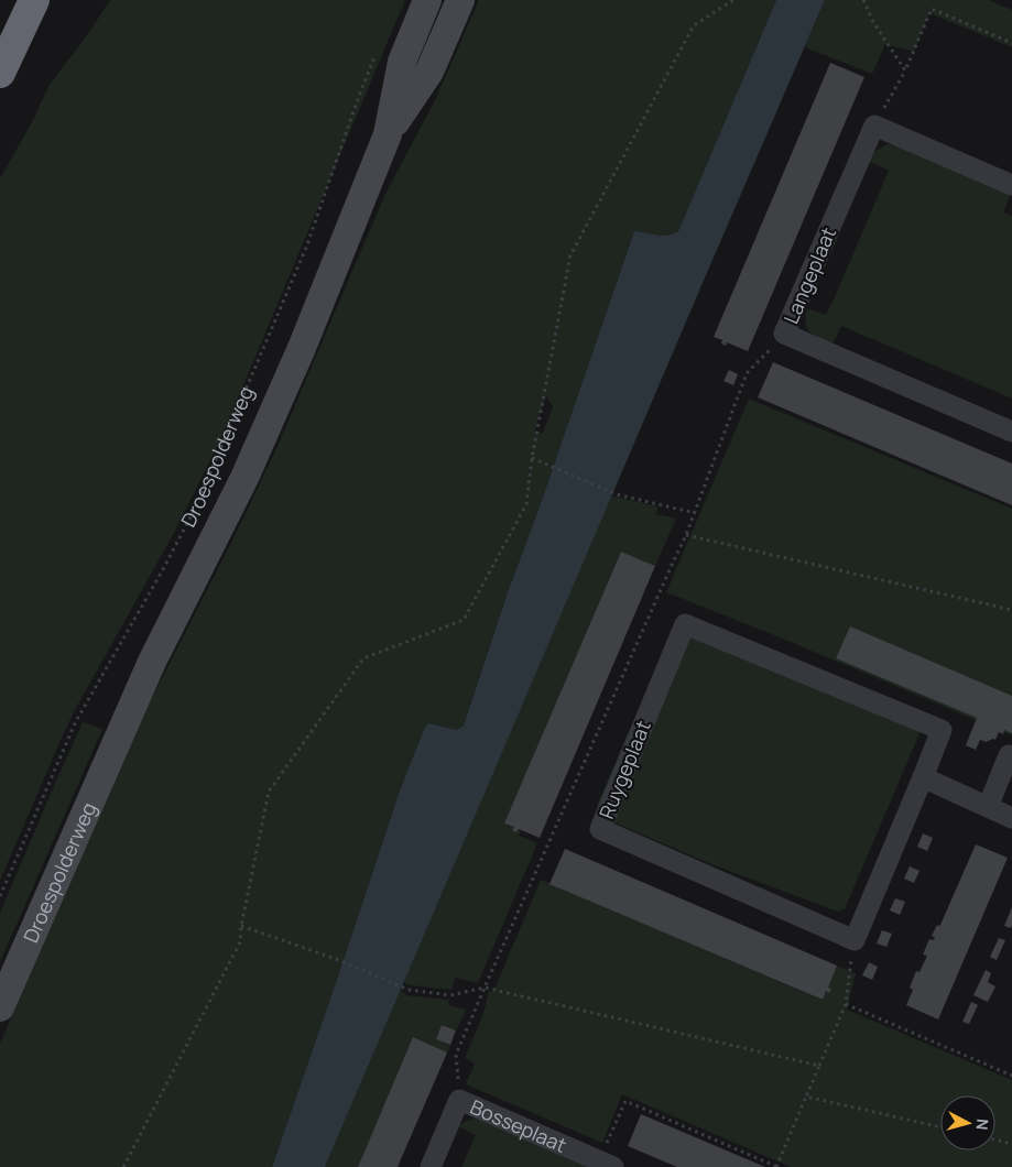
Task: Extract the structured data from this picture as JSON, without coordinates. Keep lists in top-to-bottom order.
{
  "streets": {
    "main road": ["Droespolderweg"],
    "street": ["Langeplaat", "Ruygeplaat", "Bosseplaat"]
  },
  "north": "right"
}
